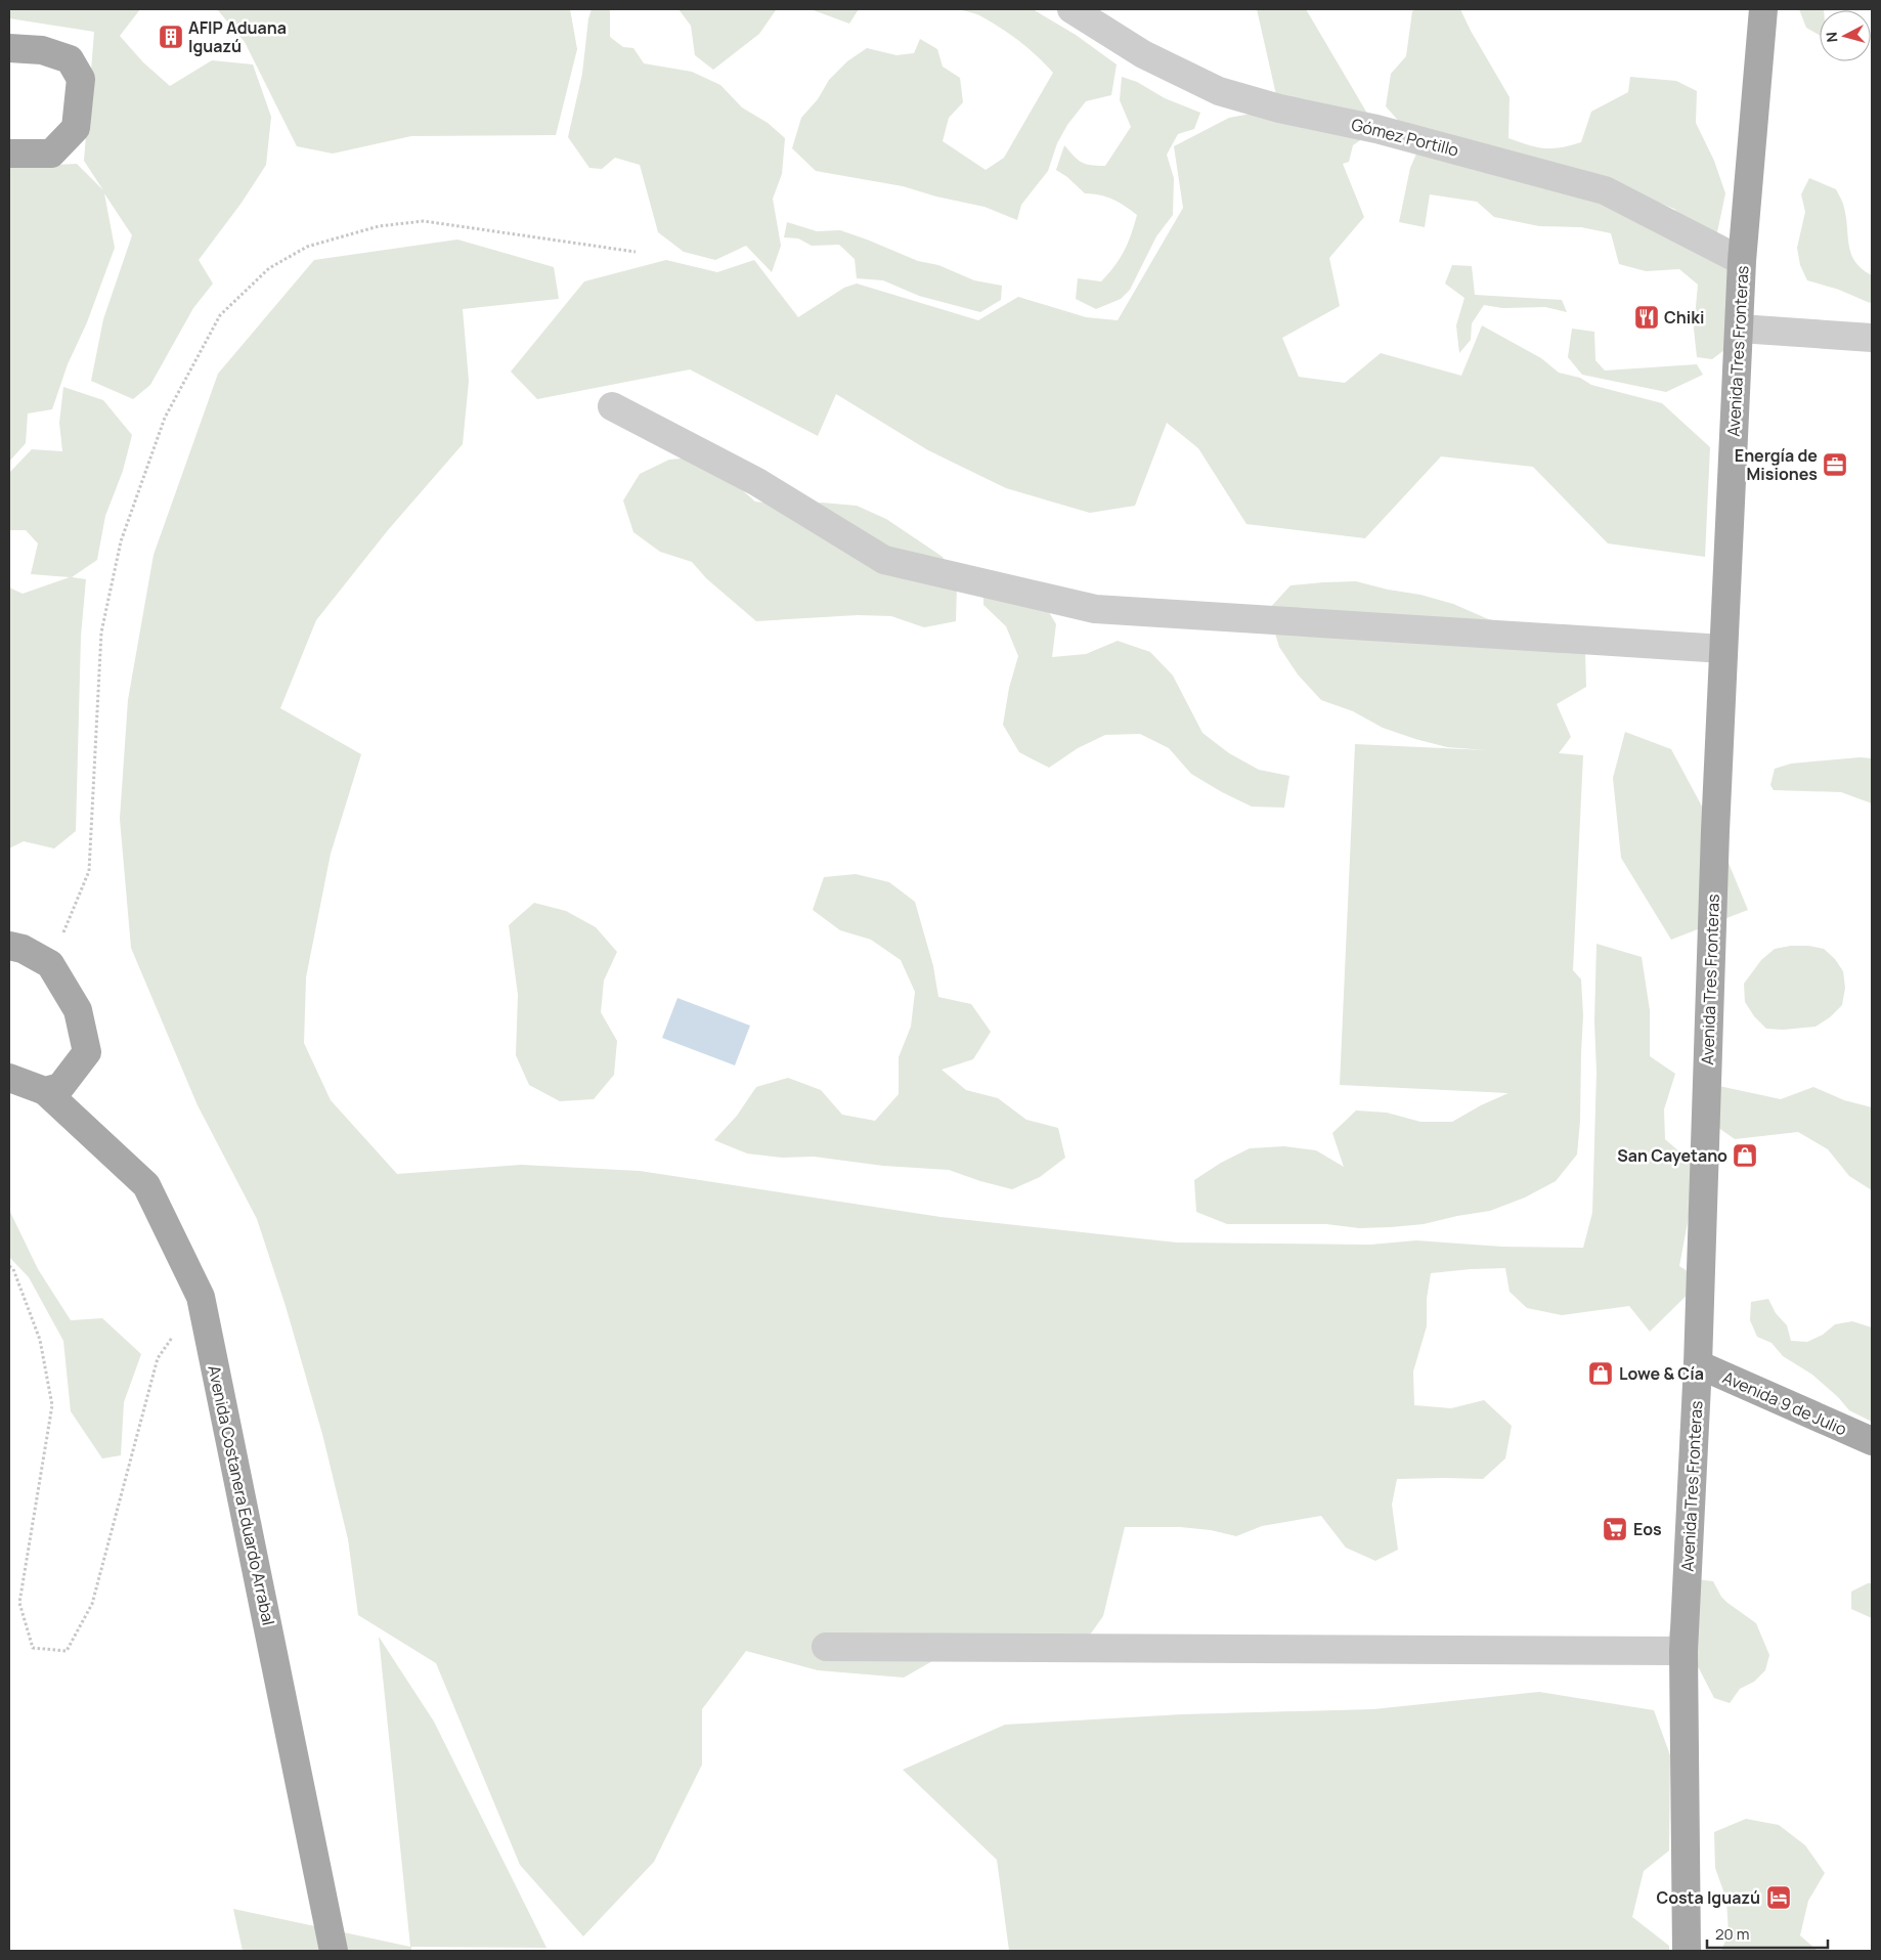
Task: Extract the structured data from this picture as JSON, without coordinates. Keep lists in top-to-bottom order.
{
  "streets": {
    "main road": ["Avenida Tres Fronteras", "Avenida 9 de Julio", "Avenida Costanera Eduardo Arrabal"],
    "street": ["Gómez Portillo"]
  },
  "crossings": [
    ["Gómez Portillo", "Avenida Tres Fronteras"],
    ["Avenida Tres Fronteras", "Avenida 9 de Julio"]
  ],
  "places": {
    "building": ["AFIP Aduana Iguazú"],
    "restaurant": ["Chiki"],
    "office": ["Energía de Misiones"],
    "shop": ["San Cayetano", "Lowe & Cía"],
    "supermarket": ["Eos"],
    "hotel": ["Costa Iguazú"]
  },
  "scale_bar": "20 m",
  "north": "left"
}
